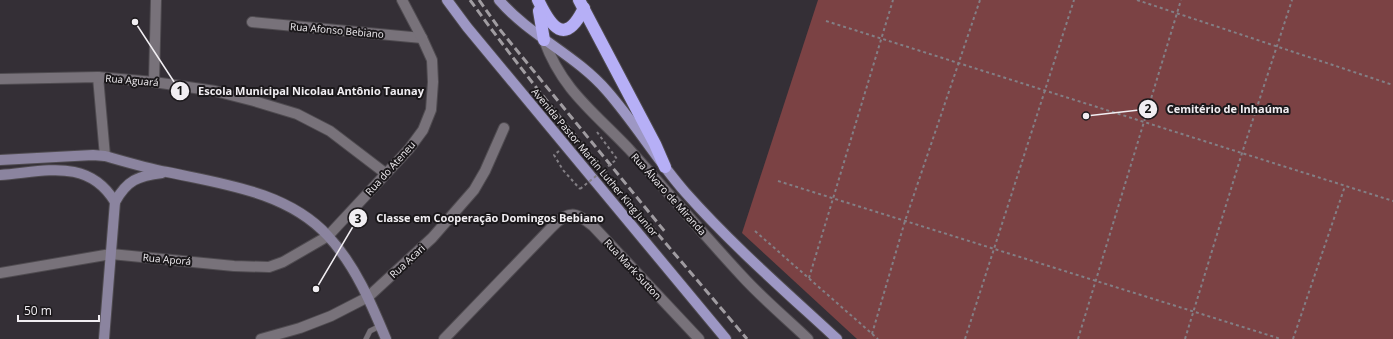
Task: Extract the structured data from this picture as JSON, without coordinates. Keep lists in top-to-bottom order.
{
  "streets": {
    "main road": ["Avenida Pastor Martin Luther King Junior"],
    "street": [
      "Rua Afonso Bebiano",
      "Rua Aguará",
      "Rua do Ateneu",
      "Rua Álvaro de Miranda",
      "Rua Aporá",
      "Rua Acari",
      "Rua Mark Sutton"
    ]
  },
  "crossings": [
    ["Rua Afonso Bebiano", "Rua do Ateneu"],
    ["Rua Aguará", "Rua do Ateneu"],
    ["Rua do Ateneu", "Rua Aporá"]
  ],
  "places": ["Escola Municipal Nicolau Antônio Taunay", "Cemitério de Inhaúma", "Classe em Cooperação Domingos Bebiano"],
  "scale_bar": "50 m"
}
